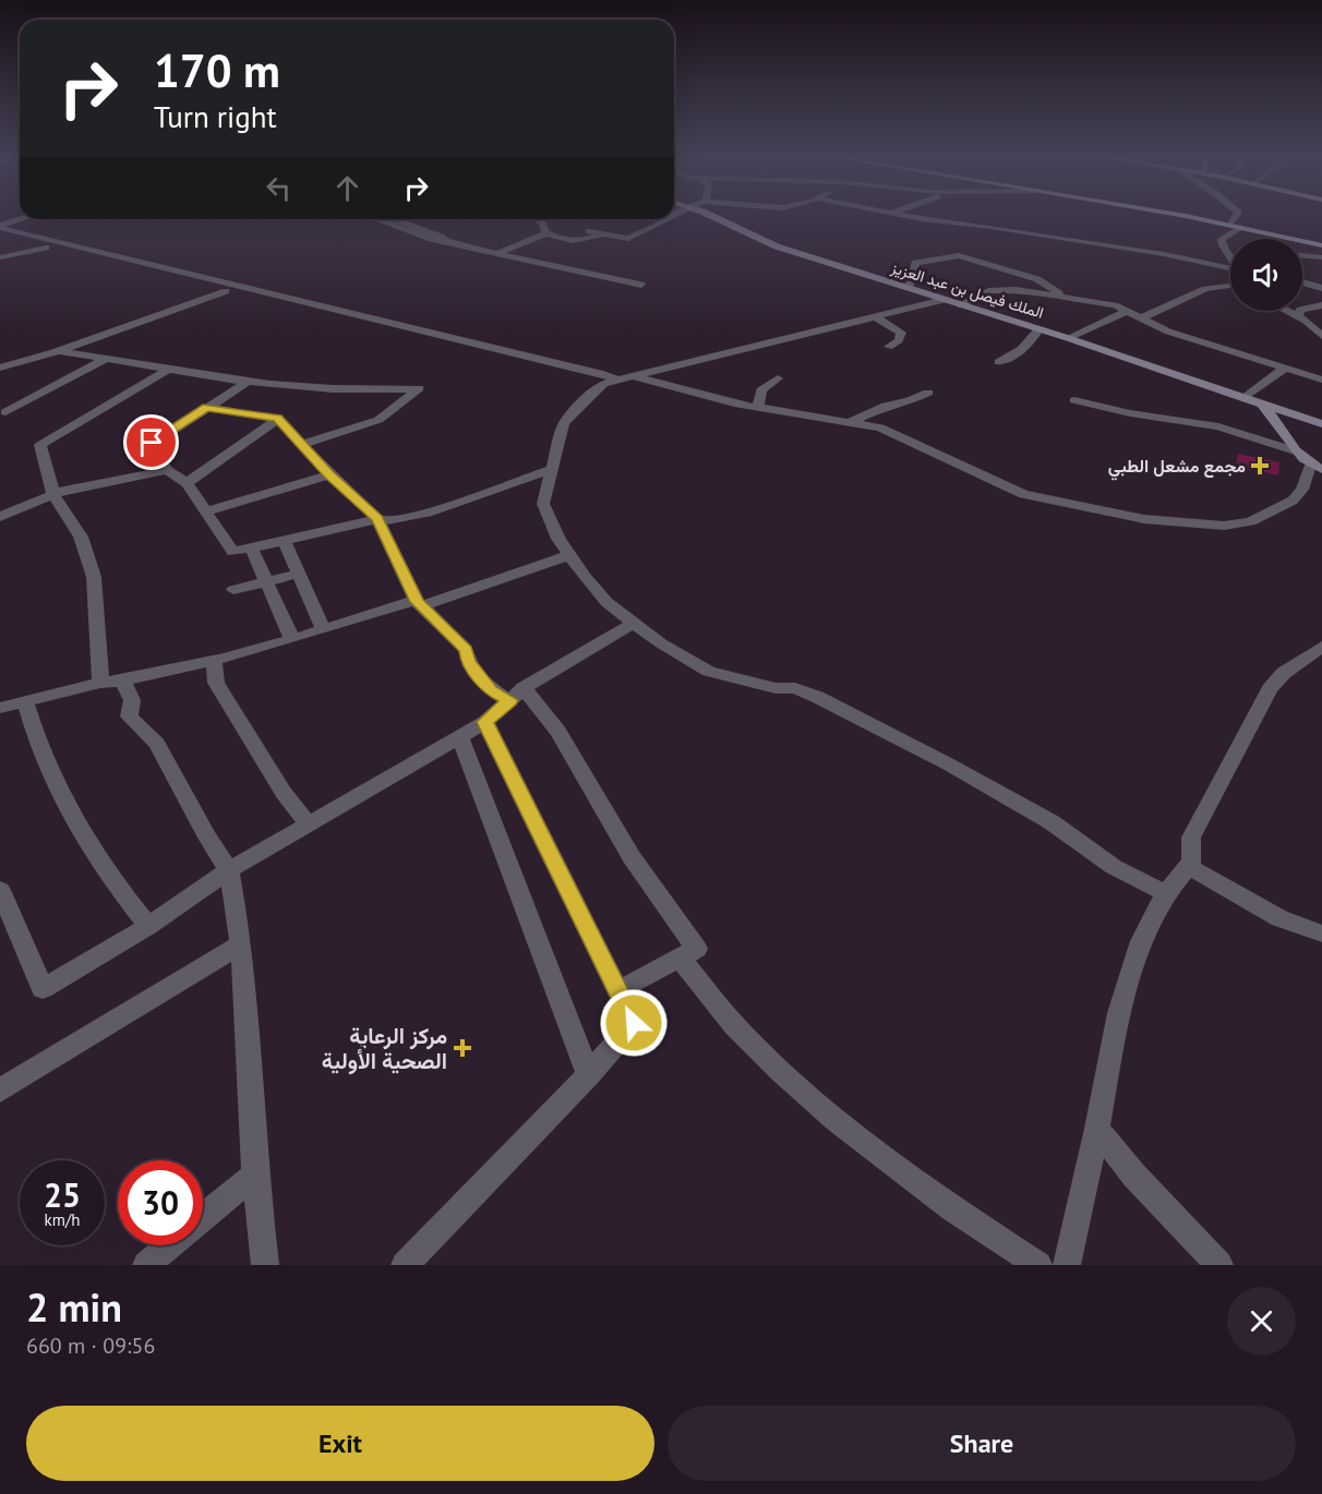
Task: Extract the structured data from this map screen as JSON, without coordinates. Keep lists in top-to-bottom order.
{
  "streets": {
    "street": ["الملك فيصل بن عبد العزيز"]
  },
  "places": {
    "health": ["مجمع مشعل الطبي", "مركز الرعاية الصحية الأولية"]
  },
  "page": {
    "turn": ["170 m", "Turn right"],
    "speed": "25 km/h",
    "limit": "30",
    "heading": ["2 min", "660 m · 09:56"],
    "buttons": ["Exit", "Share"]
  }
}
